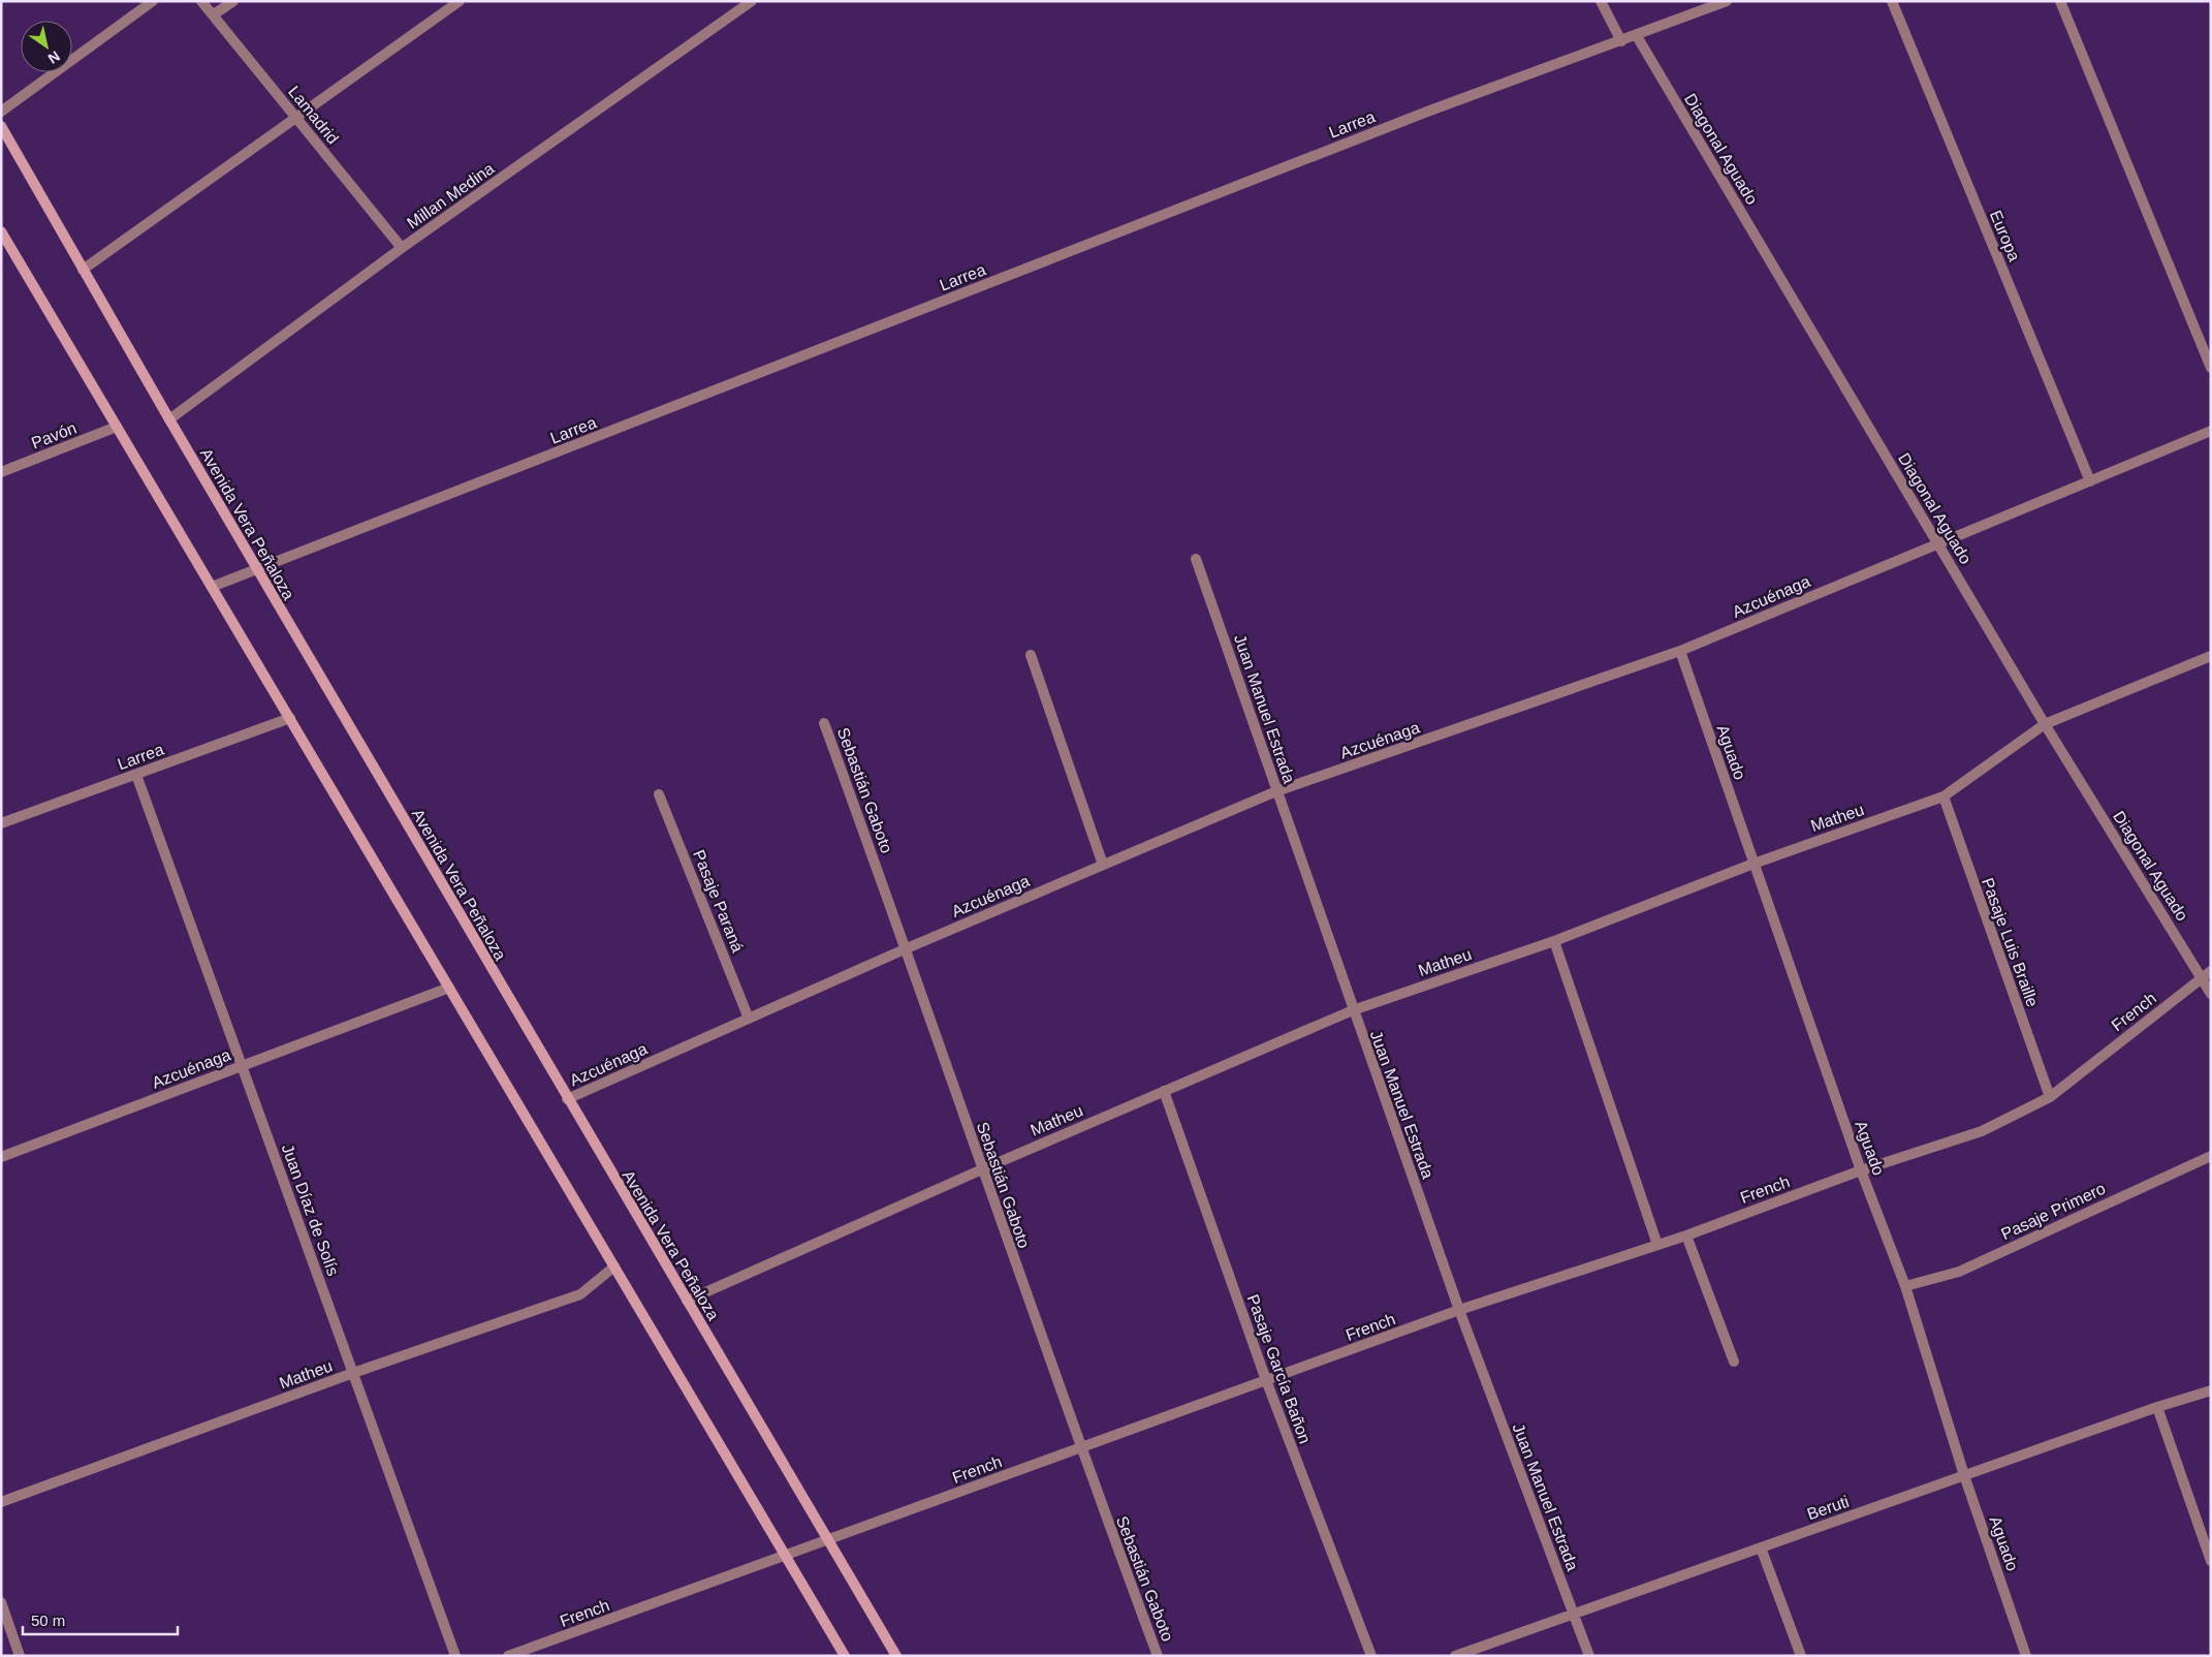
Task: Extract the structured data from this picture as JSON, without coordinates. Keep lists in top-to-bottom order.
{
  "streets": {
    "main road": ["Avenida Vera Peñaloza"],
    "street": [
      "Lamadrid",
      "Larrea",
      "Diagonal Aguado",
      "Millan Medina",
      "Europa",
      "Pavón",
      "Azcuénaga",
      "Juan Manuel Estrada",
      "Aguado",
      "Sebastián Gaboto",
      "Matheu",
      "Pasaje Paraná",
      "Pasaje Luis Braille",
      "French",
      "Juan Díaz de Solís",
      "Pasaje Primero",
      "Pasaje García Bañon",
      "Beruti"
    ]
  },
  "crossings": [
    ["Lamadrid", "Millan Medina"],
    ["Larrea", "Diagonal Aguado"],
    ["Larrea", "Avenida Vera Peñaloza"],
    ["Larrea", "Juan Díaz de Solís"],
    ["Diagonal Aguado", "Azcuénaga"],
    ["Diagonal Aguado", "Matheu"],
    ["Diagonal Aguado", "French"],
    ["Millan Medina", "Avenida Vera Peñaloza"],
    ["Europa", "Azcuénaga"],
    ["Avenida Vera Peñaloza", "Azcuénaga"],
    ["Avenida Vera Peñaloza", "Matheu"],
    ["Avenida Vera Peñaloza", "French"],
    ["Azcuénaga", "Juan Manuel Estrada"],
    ["Azcuénaga", "Aguado"],
    ["Azcuénaga", "Sebastián Gaboto"],
    ["Azcuénaga", "Pasaje Paraná"],
    ["Azcuénaga", "Juan Díaz de Solís"],
    ["Juan Manuel Estrada", "Matheu"],
    ["Juan Manuel Estrada", "French"],
    ["Juan Manuel Estrada", "Beruti"],
    ["Aguado", "Matheu"],
    ["Aguado", "French"],
    ["Aguado", "Pasaje Primero"],
    ["Aguado", "Beruti"],
    ["Sebastián Gaboto", "Matheu"],
    ["Sebastián Gaboto", "French"],
    ["Matheu", "Pasaje Luis Braille"],
    ["Matheu", "Juan Díaz de Solís"],
    ["Matheu", "Pasaje García Bañon"],
    ["Pasaje Luis Braille", "French"],
    ["French", "Pasaje García Bañon"]
  ],
  "scale_bar": "50 m",
  "north": "bottom right"
}
